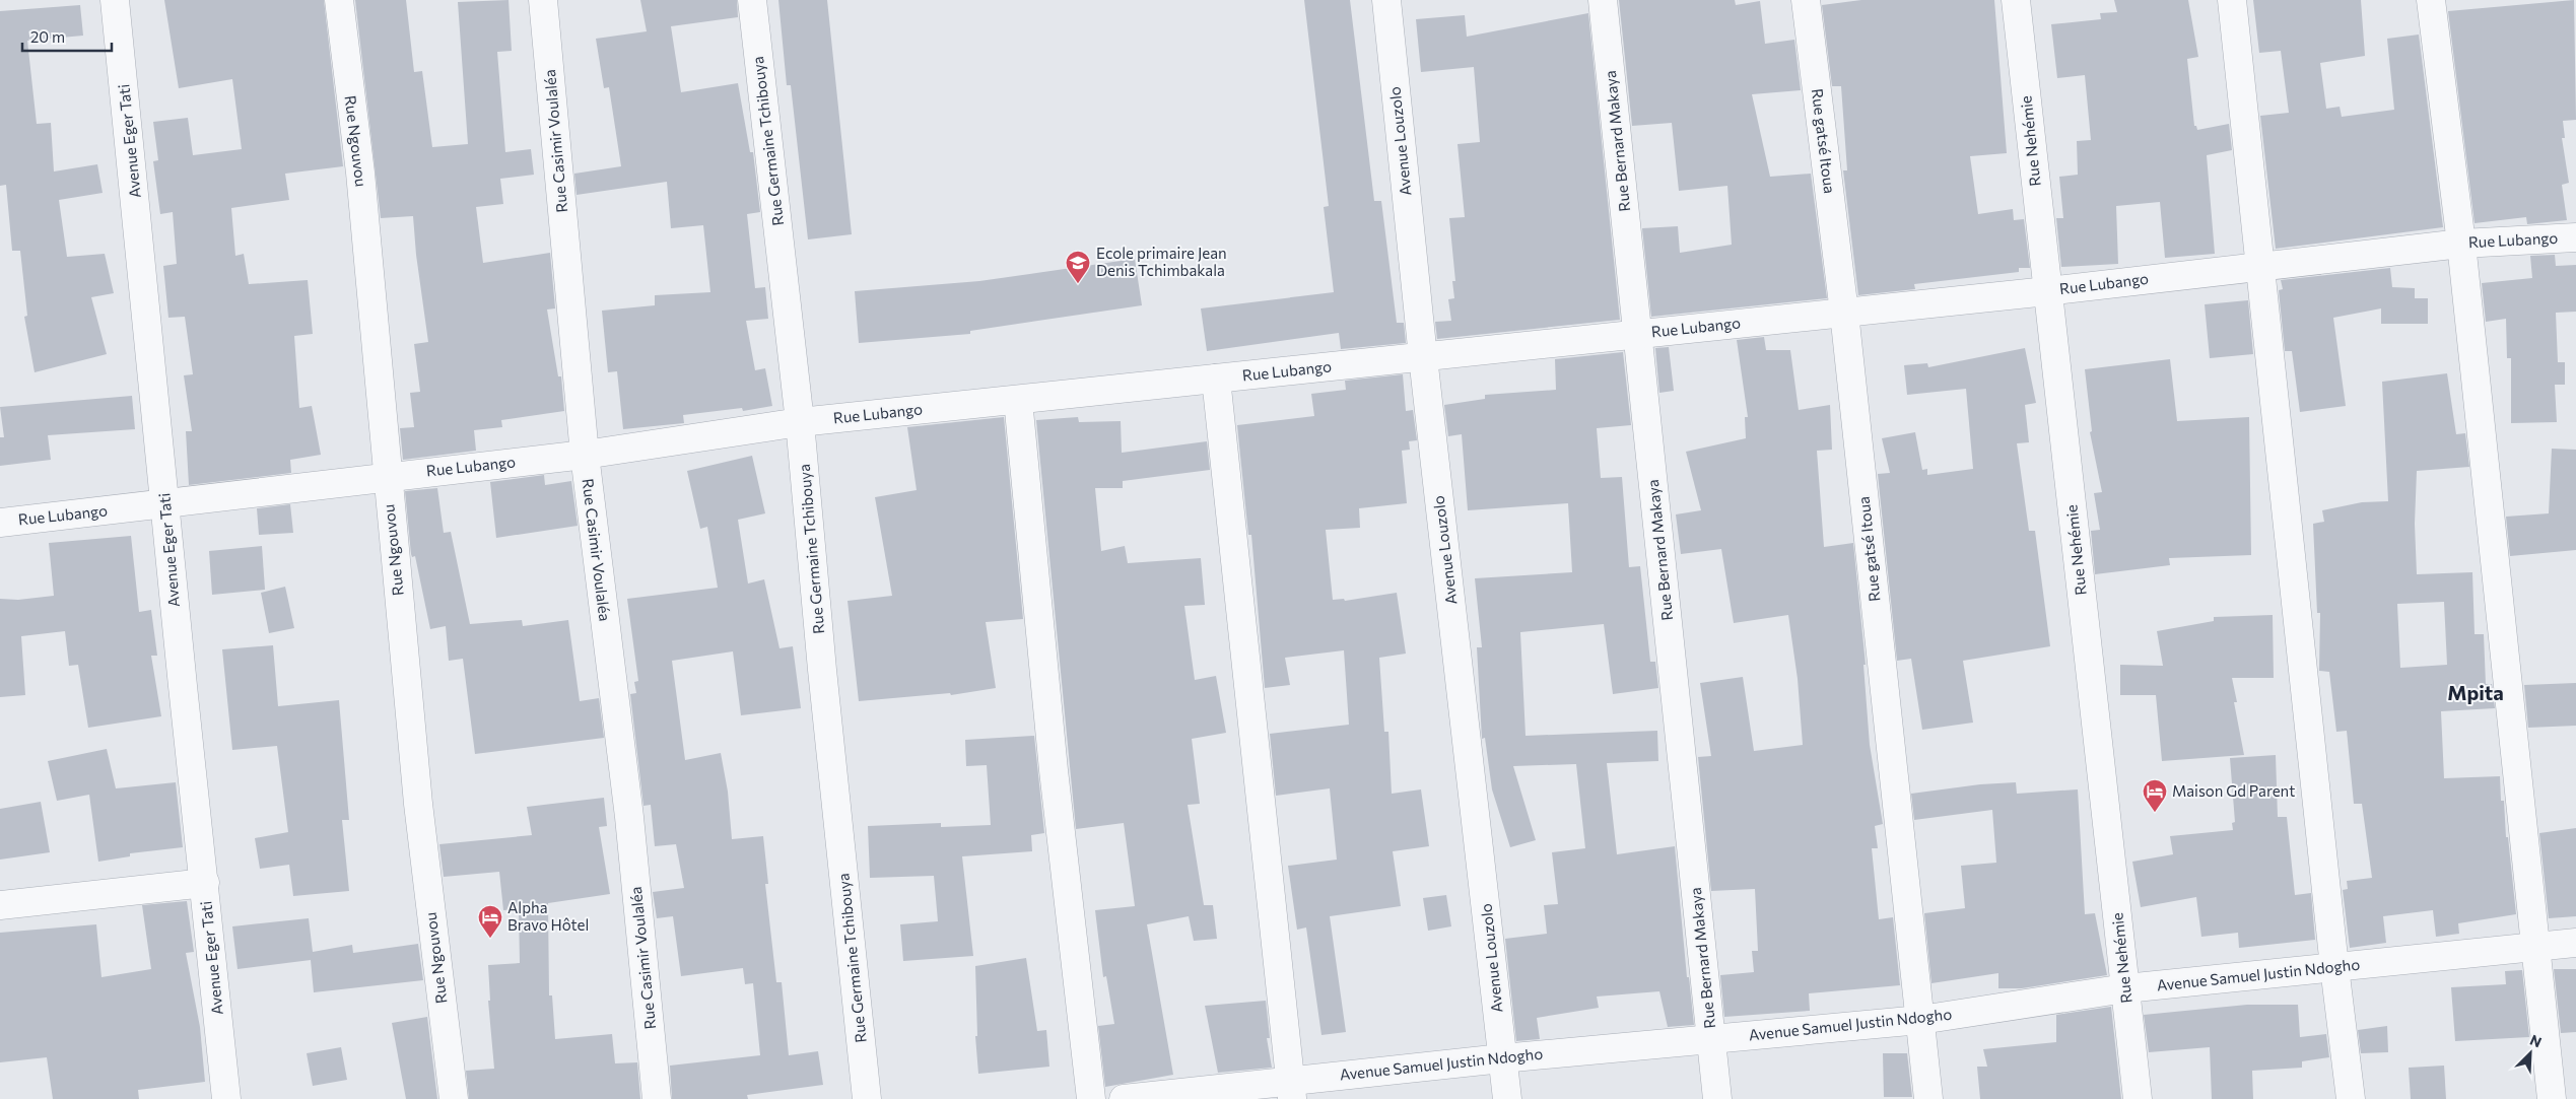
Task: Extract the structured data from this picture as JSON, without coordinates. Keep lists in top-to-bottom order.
{
  "streets": {
    "street": [
      "Avenue Eger Tati",
      "Rue Ngouvou",
      "Rue Casimir Voulaléa",
      "Rue Germaine Tchibouya",
      "Avenue Louzolo",
      "Rue Bernard Makaya",
      "Rue gatsé Itoua",
      "Rue Nehémie",
      "Rue Lubango",
      "Avenue Samuel Justin Ndogho"
    ]
  },
  "crossings": [
    ["Avenue Eger Tati", "Rue Lubango"],
    ["Rue Ngouvou", "Rue Lubango"],
    ["Rue Casimir Voulaléa", "Rue Lubango"],
    ["Rue Germaine Tchibouya", "Rue Lubango"],
    ["Avenue Louzolo", "Rue Lubango"],
    ["Avenue Louzolo", "Avenue Samuel Justin Ndogho"],
    ["Rue Bernard Makaya", "Rue Lubango"],
    ["Rue Bernard Makaya", "Avenue Samuel Justin Ndogho"],
    ["Rue gatsé Itoua", "Rue Lubango"],
    ["Rue gatsé Itoua", "Avenue Samuel Justin Ndogho"],
    ["Rue Nehémie", "Rue Lubango"],
    ["Rue Nehémie", "Avenue Samuel Justin Ndogho"]
  ],
  "districts": ["Mpita"],
  "places": {
    "school or university": ["Ecole primaire Jean Denis Tchimbakala"],
    "hotel": ["Maison Gd Parent", "Alpha Bravo Hôtel"]
  },
  "scale_bar": "20 m",
  "north": "top right"
}
